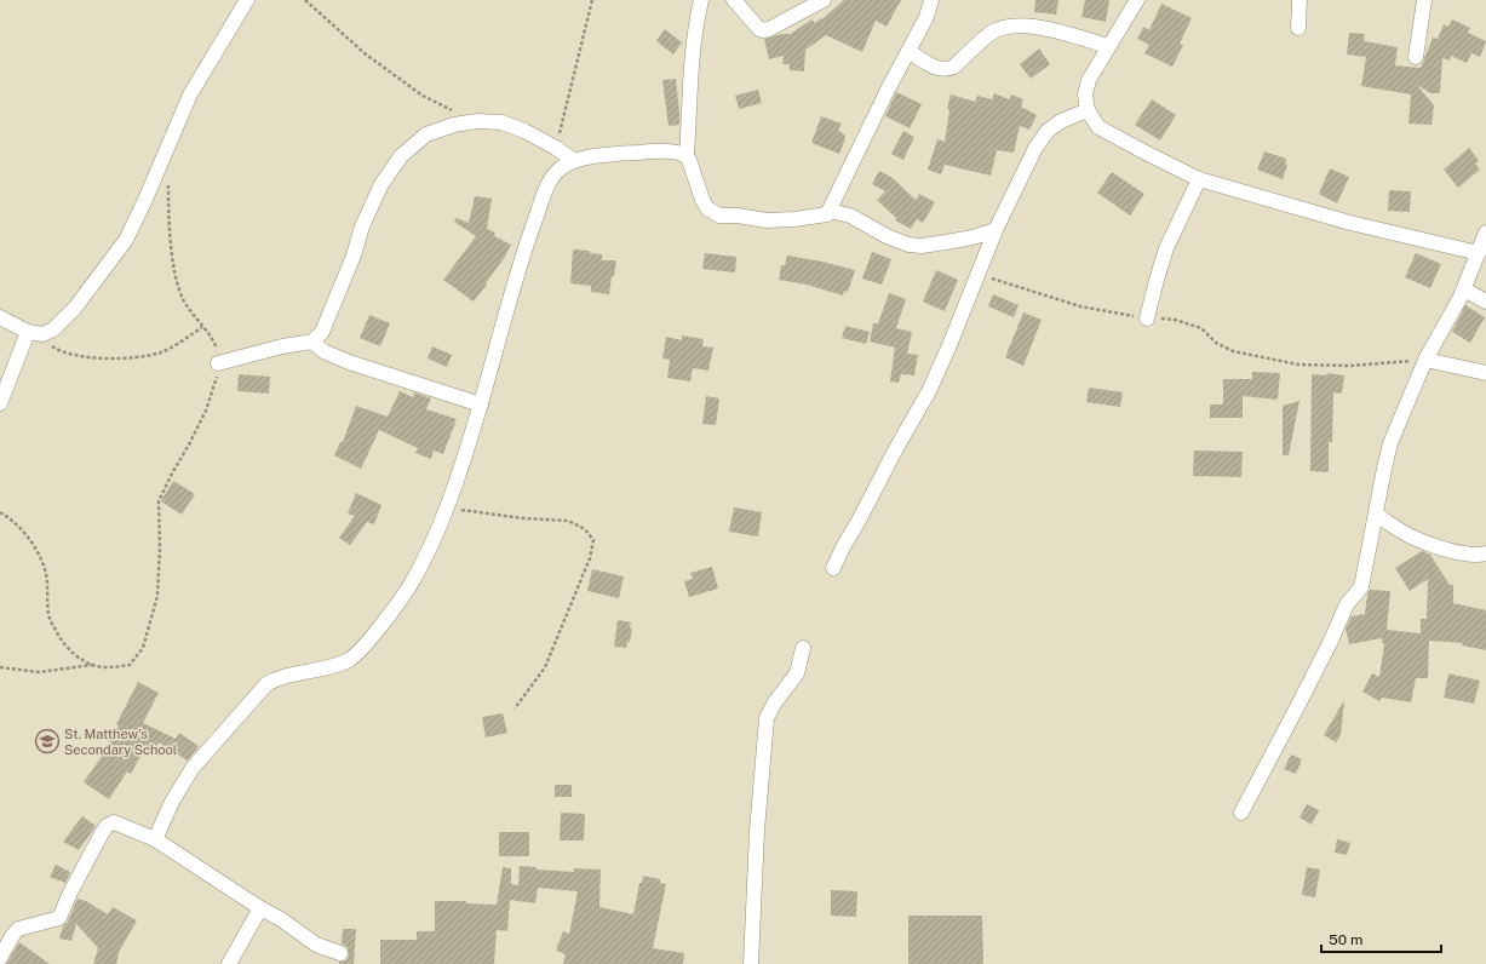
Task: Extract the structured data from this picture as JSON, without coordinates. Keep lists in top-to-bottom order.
{
  "places": {
    "school or university": ["St. Matthew's Secondary School"]
  },
  "scale_bar": "50 m"
}
